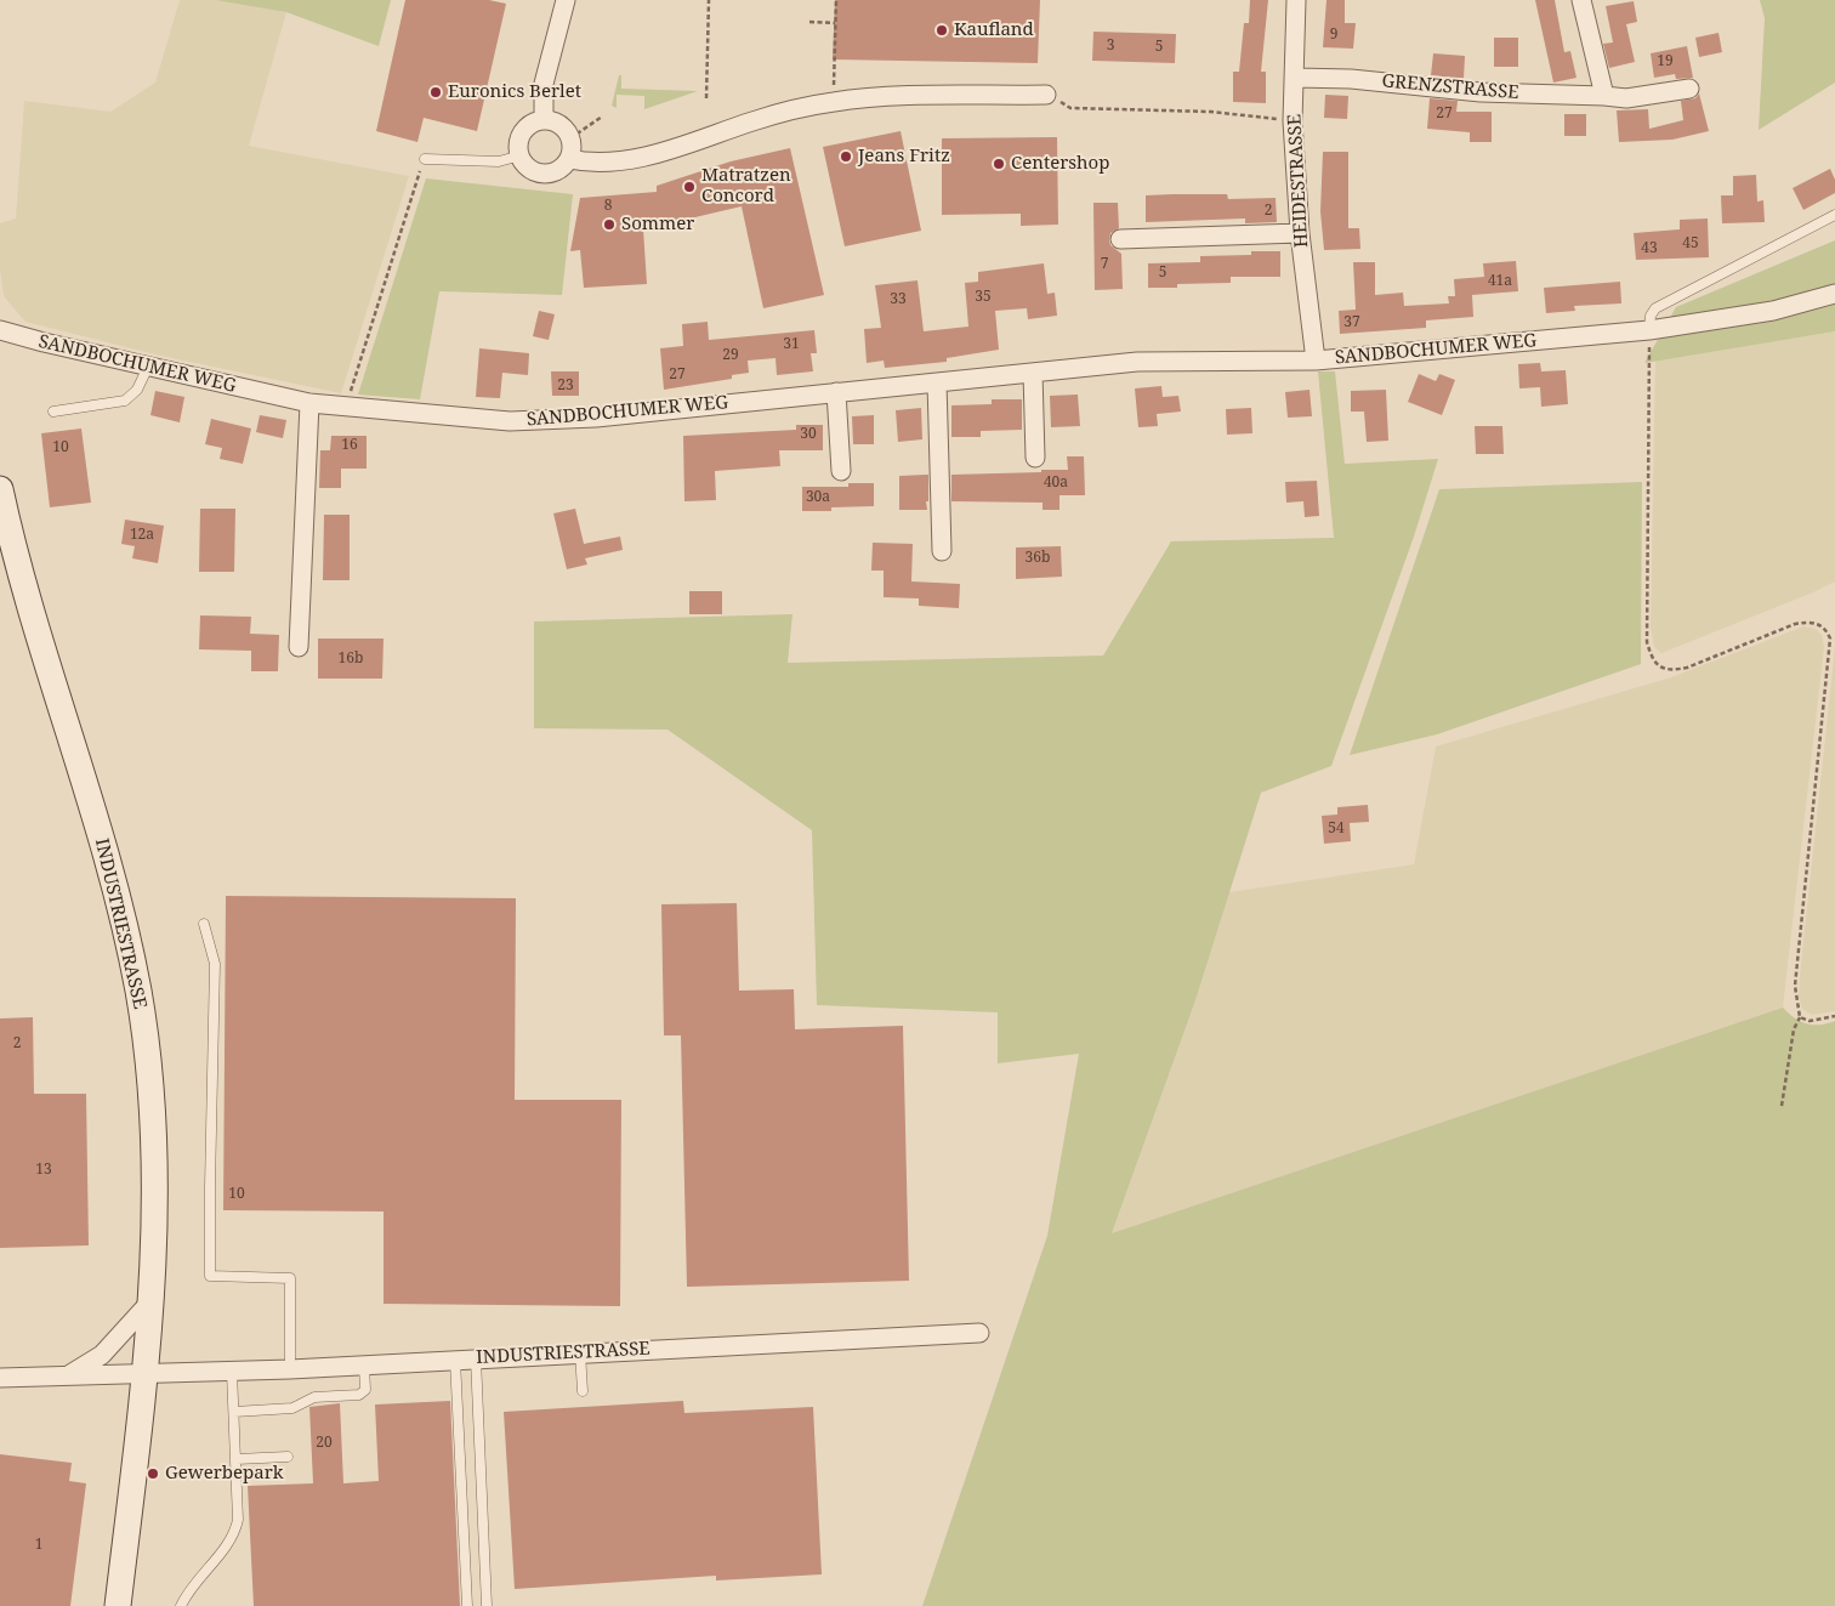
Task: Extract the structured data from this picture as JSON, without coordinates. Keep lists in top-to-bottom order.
{
  "streets": {
    "street": [
      "GRENZSTRASSE",
      "HEIDESTRASSE",
      "SANDBOCHUMER WEG",
      "INDUSTRIESTRASSE"
    ]
  },
  "crossings": [
    ["GRENZSTRASSE", "HEIDESTRASSE"],
    ["HEIDESTRASSE", "SANDBOCHUMER WEG"]
  ],
  "places": [
    "Kaufland",
    "Euronics Berlet",
    "Jeans Fritz",
    "Centershop",
    "Matratzen Concord",
    "Sommer",
    "Gewerbepark"
  ],
  "house_numbers": [
    "9",
    "3",
    "5",
    "19",
    "27",
    "8",
    "2",
    "45",
    "43",
    "7",
    "5",
    "41a",
    "35",
    "33",
    "37",
    "31",
    "29",
    "27",
    "23",
    "30",
    "16",
    "10",
    "40a",
    "30a",
    "12a",
    "36b",
    "16b",
    "54",
    "2",
    "13",
    "10",
    "20",
    "1"
  ]
}
